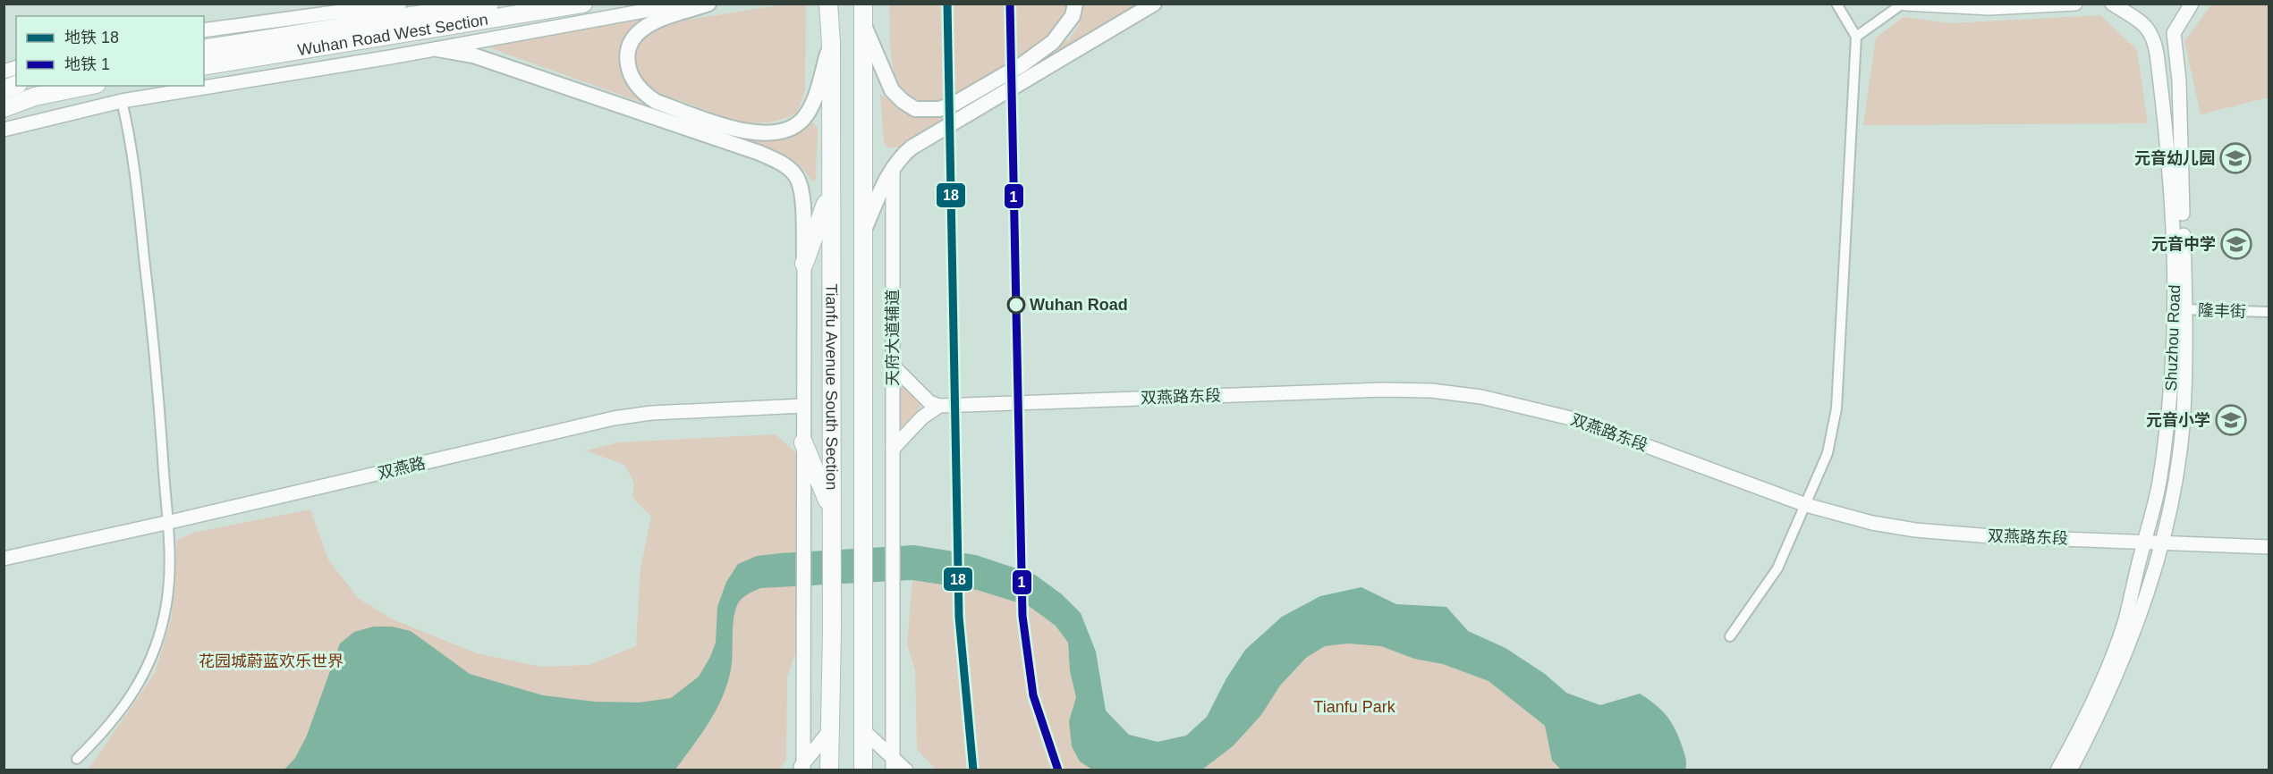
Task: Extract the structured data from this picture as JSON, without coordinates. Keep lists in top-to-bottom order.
{
  "streets": {
    "highway": ["Wuhan Road West Section", "Tianfu Avenue South Section"],
    "street": [
      "隆丰街",
      "天府大道辅道",
      "Shuzhou Road",
      "双燕路东段",
      "双燕路"
    ]
  },
  "crossings": [
    ["隆丰街", "Shuzhou Road"],
    ["Shuzhou Road", "双燕路东段"]
  ],
  "parks": ["花园城蔚蓝欢乐世界", "Tianfu Park"],
  "places": {
    "school or university": ["元音幼儿园", "元音中学", "元音小学"],
    "other": ["Wuhan Road"]
  },
  "lines": ["metro line 18", "metro line 1"],
  "legend": ["地铁 18", "地铁 1"]
}
